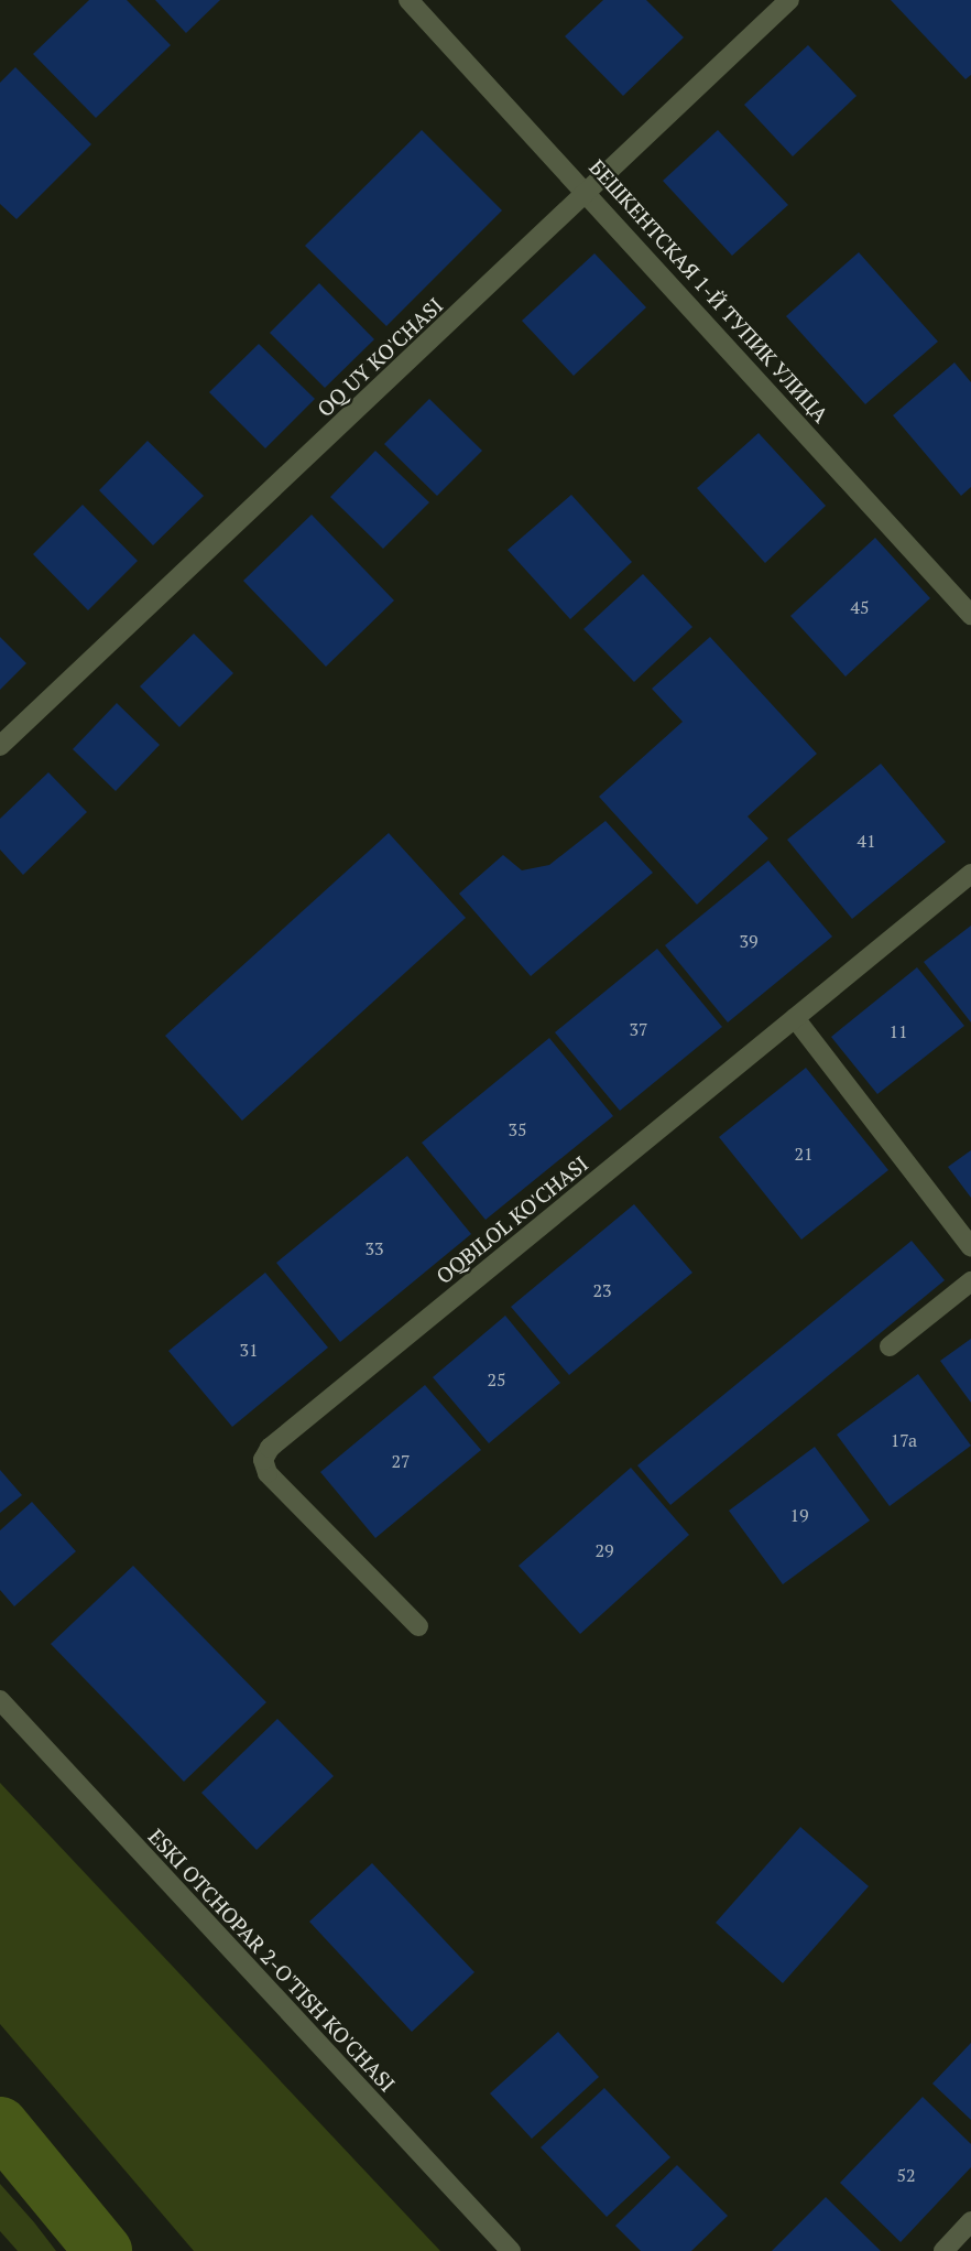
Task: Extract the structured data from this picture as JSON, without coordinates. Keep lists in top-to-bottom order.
{
  "streets": {
    "street": [
      "БЕШКЕНТСКАЯ 1-Й ТУПИК УЛИЦА",
      "OQ UY KO'CHASI",
      "OQBILOL KO'CHASI",
      "ESKI OTCHOPAR 2-O'TISH KO'CHASI"
    ]
  },
  "crossings": [
    ["БЕШКЕНТСКАЯ 1-Й ТУПИК УЛИЦА", "OQ UY KO'CHASI"]
  ],
  "house_numbers": [
    "45",
    "41",
    "39",
    "37",
    "11",
    "35",
    "21",
    "33",
    "23",
    "31",
    "25",
    "17a",
    "27",
    "19",
    "29",
    "52"
  ]
}
